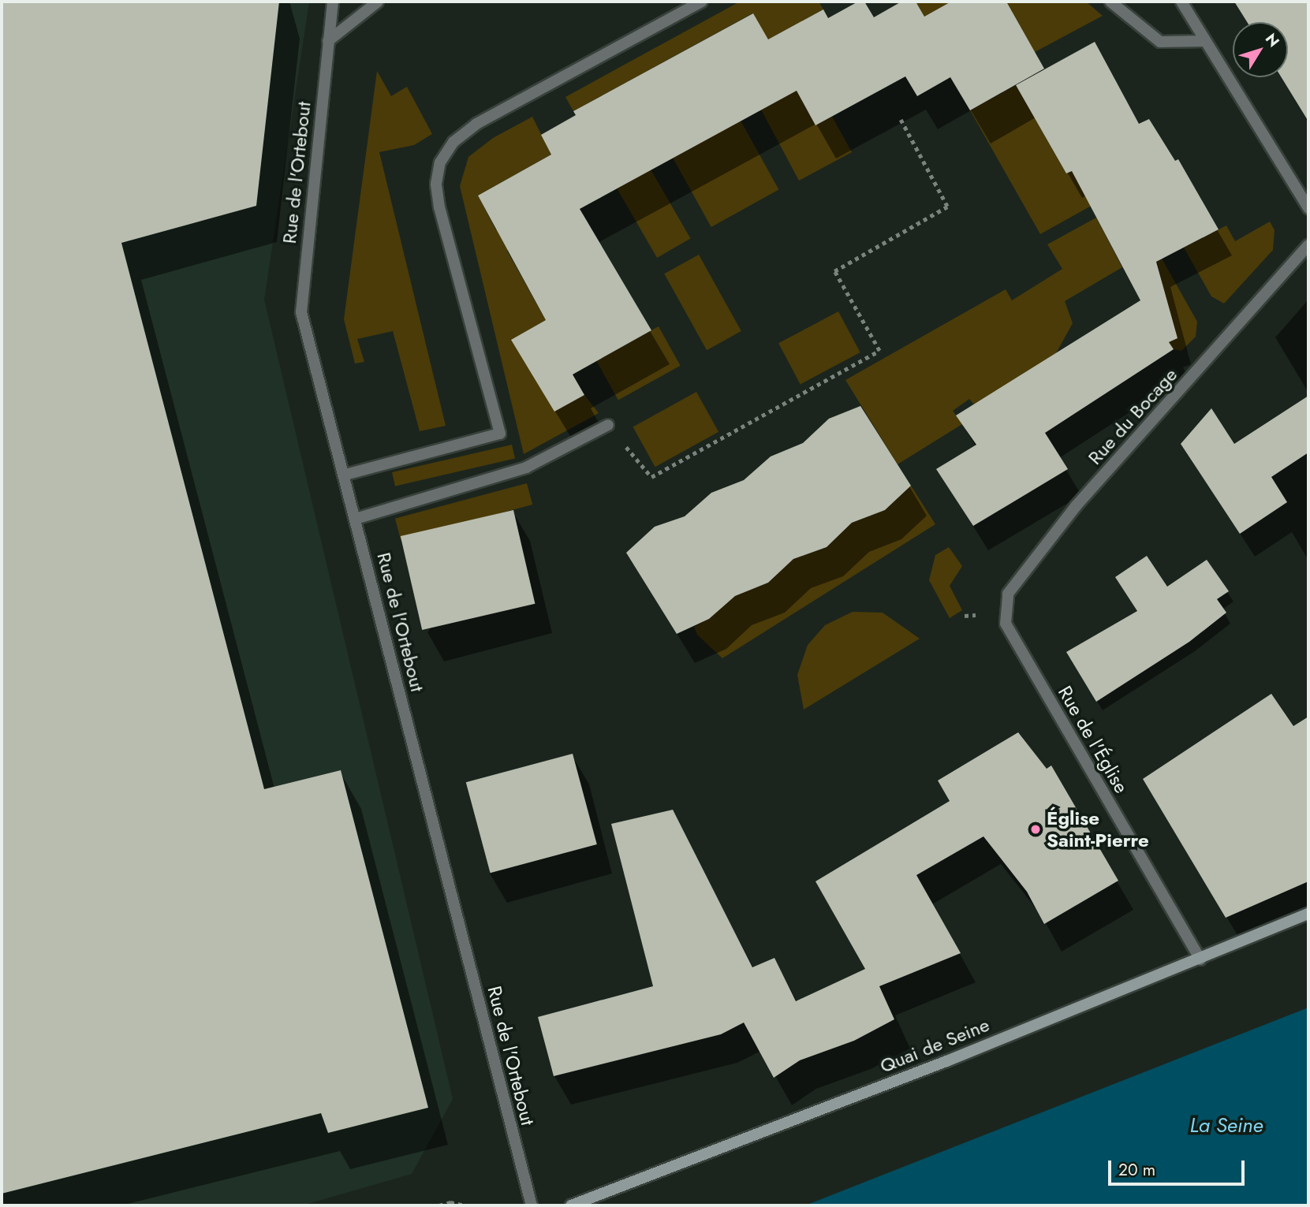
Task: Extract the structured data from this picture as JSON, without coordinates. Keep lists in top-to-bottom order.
{
  "streets": {
    "street": [
      "Rue de l'Ortebout",
      "Rue du Bocage",
      "Rue de l'Église",
      "Quai de Seine"
    ]
  },
  "crossings": [
    ["Rue du Bocage", "Rue de l'Église"],
    ["Rue de l'Église", "Quai de Seine"]
  ],
  "water": ["La Seine"],
  "places": ["Église Saint-Pierre"],
  "scale_bar": "20 m",
  "north": "top right"
}
